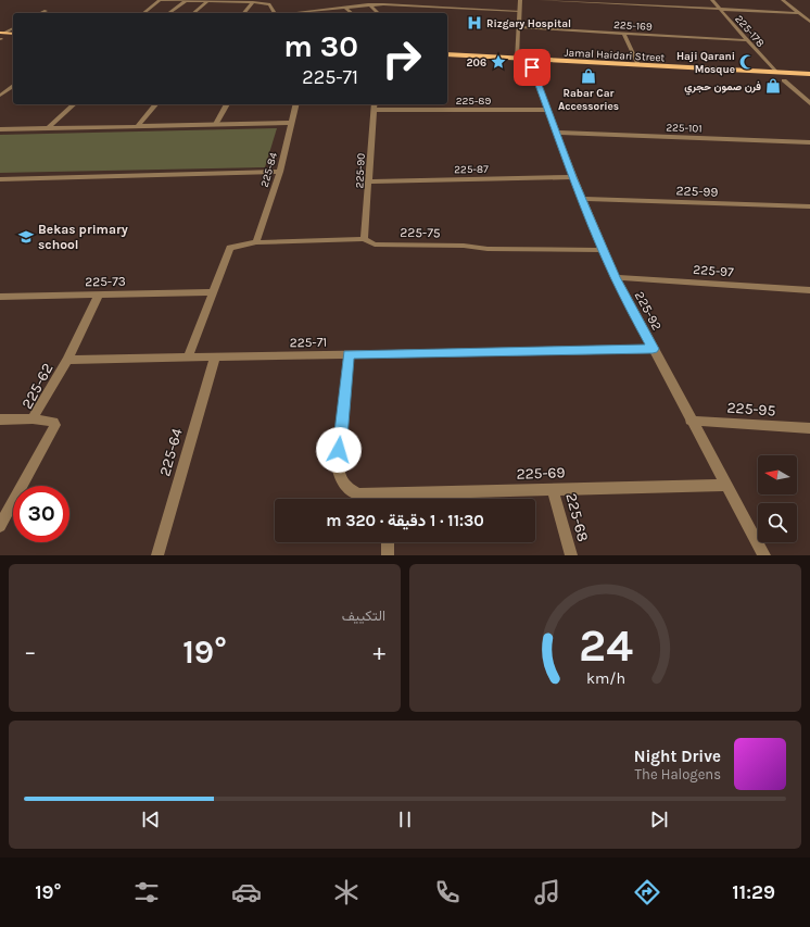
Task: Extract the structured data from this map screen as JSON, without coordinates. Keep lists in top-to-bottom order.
{
  "streets": {
    "main road": ["Jamal Haidari Street"],
    "street": [
      "225-169",
      "225-178",
      "225-89",
      "225-101",
      "225-87",
      "225-84",
      "225-90",
      "225-99",
      "225-75",
      "225-97",
      "225-73",
      "225-92",
      "225-71",
      "225-62",
      "225-95",
      "225-64",
      "225-69",
      "225-68"
    ]
  },
  "crossings": [
    ["225-169", "225-178"],
    ["225-178", "Jamal Haidari Street"],
    ["225-89", "225-90"],
    ["225-89", "225-92"],
    ["225-101", "225-92"],
    ["225-87", "225-90"],
    ["225-87", "225-92"],
    ["225-84", "225-75"],
    ["225-90", "225-75"],
    ["225-99", "225-92"],
    ["225-75", "225-73"],
    ["225-75", "225-92"],
    ["225-97", "225-92"],
    ["225-73", "225-62"],
    ["225-92", "225-71"],
    ["225-92", "225-95"],
    ["225-92", "225-69"],
    ["225-71", "225-62"],
    ["225-71", "225-64"],
    ["225-71", "225-69"],
    ["225-69", "225-68"]
  ],
  "places": {
    "hospital": ["Rizgary Hospital"],
    "place": ["206"],
    "mosque": ["Haji Qarani Mosque"],
    "shop": ["Rabar Car Accessories", "فرن صمون حجري"],
    "school or university": ["Bekas primary school"]
  },
  "north": "left",
  "page": {
    "turn": ["30 m", "225-71"],
    "limit": "30",
    "trip": "11:30 · 1 دقيقة · 320 m",
    "tile": "التكييف",
    "heat": ["−", "19°", "+"],
    "song": ["Night Drive", "The Halogens"],
    "tabs": ["11:29", "19°"],
    "gauge": ["24", "km/h"]
  }
}
